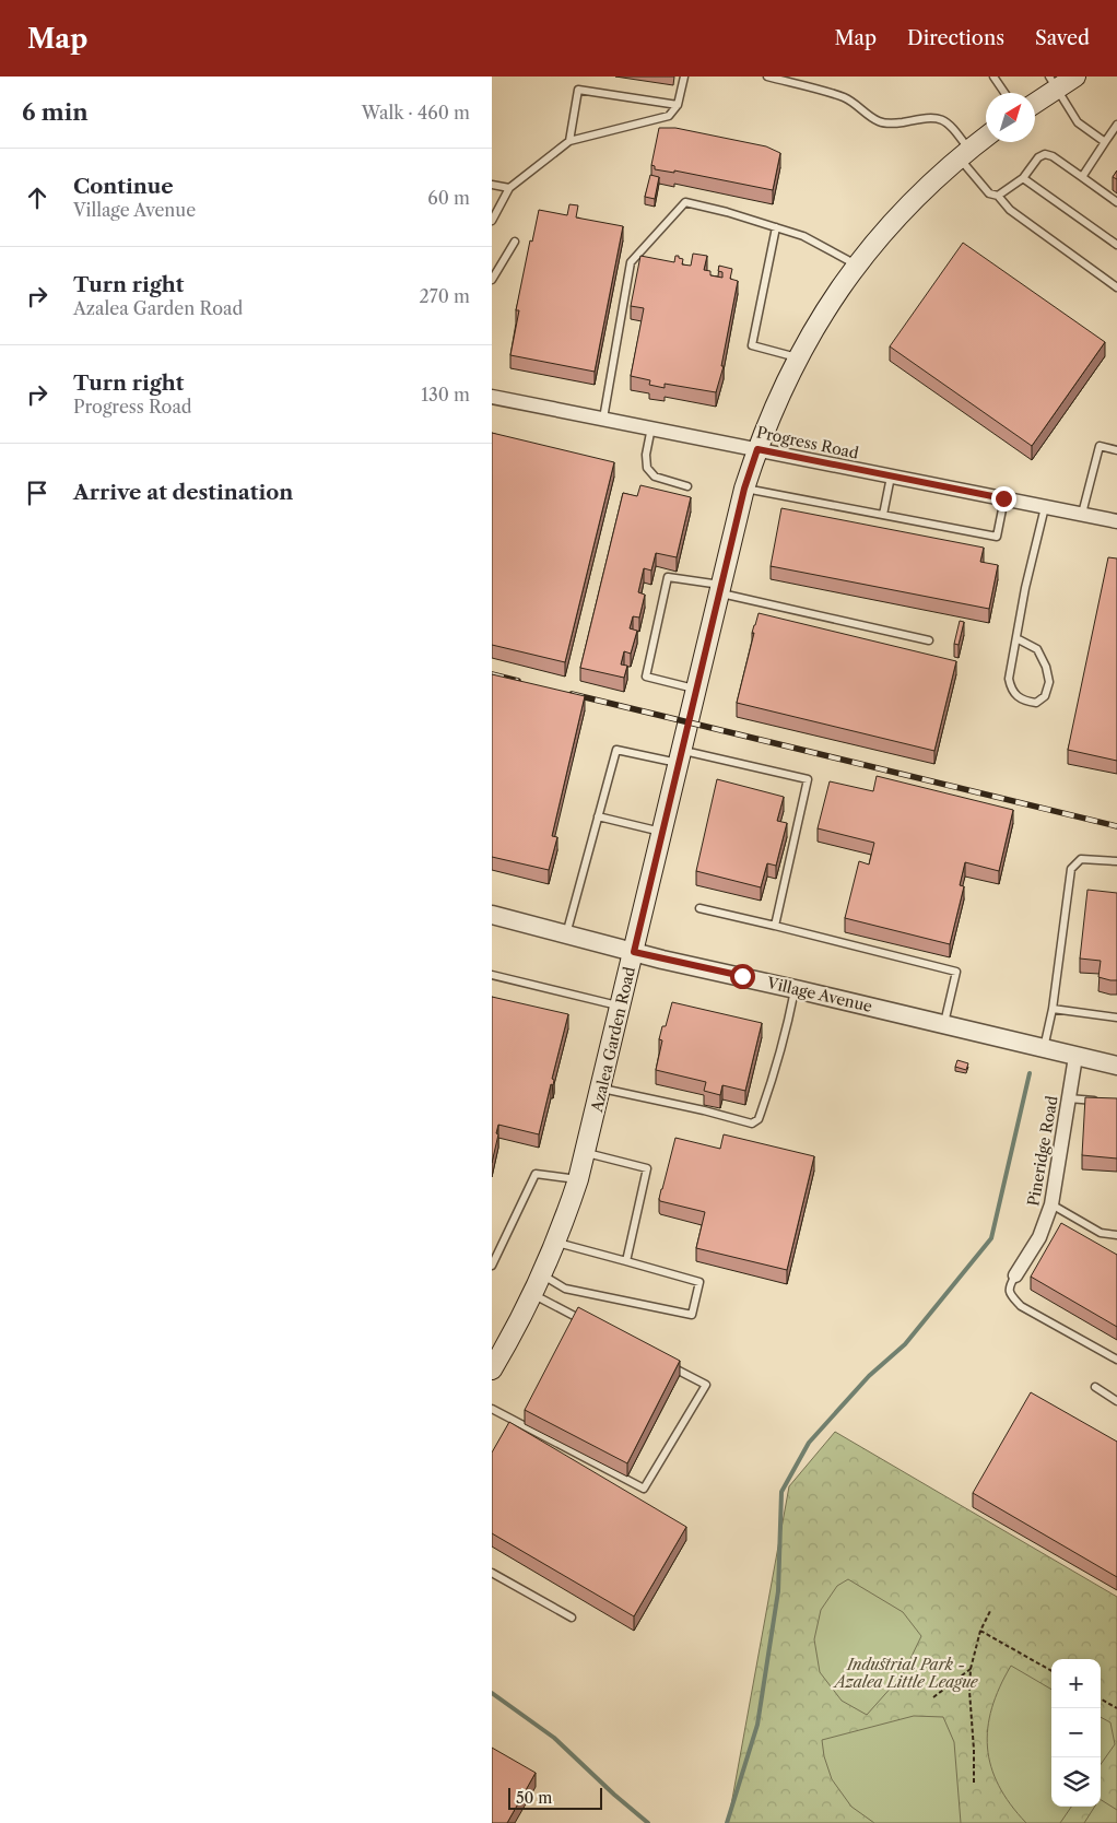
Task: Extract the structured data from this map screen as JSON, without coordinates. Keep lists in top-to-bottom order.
{
  "streets": {
    "main road": ["Azalea Garden Road"],
    "street": ["Progress Road", "Village Avenue", "Pineridge Road"]
  },
  "crossings": [
    ["Progress Road", "Azalea Garden Road"],
    ["Village Avenue", "Azalea Garden Road"],
    ["Village Avenue", "Pineridge Road"]
  ],
  "parks": ["Industrial Park - Azalea Little League"],
  "scale_bar": "50 m",
  "north": "top right",
  "page": {
    "header": "Map",
    "nav": ["Map", "Directions", "Saved"],
    "heading": ["6 min", "Walk · 460 m"],
    "list": [
      ["Continue", "Village Avenue", "60 m"],
      ["Turn right", "Azalea Garden Road", "270 m"],
      ["Turn right", "Progress Road", "130 m"],
      "Arrive at destination"
    ],
    "map_buttons": ["+", "−"],
    "scale": "50 m"
  }
}
